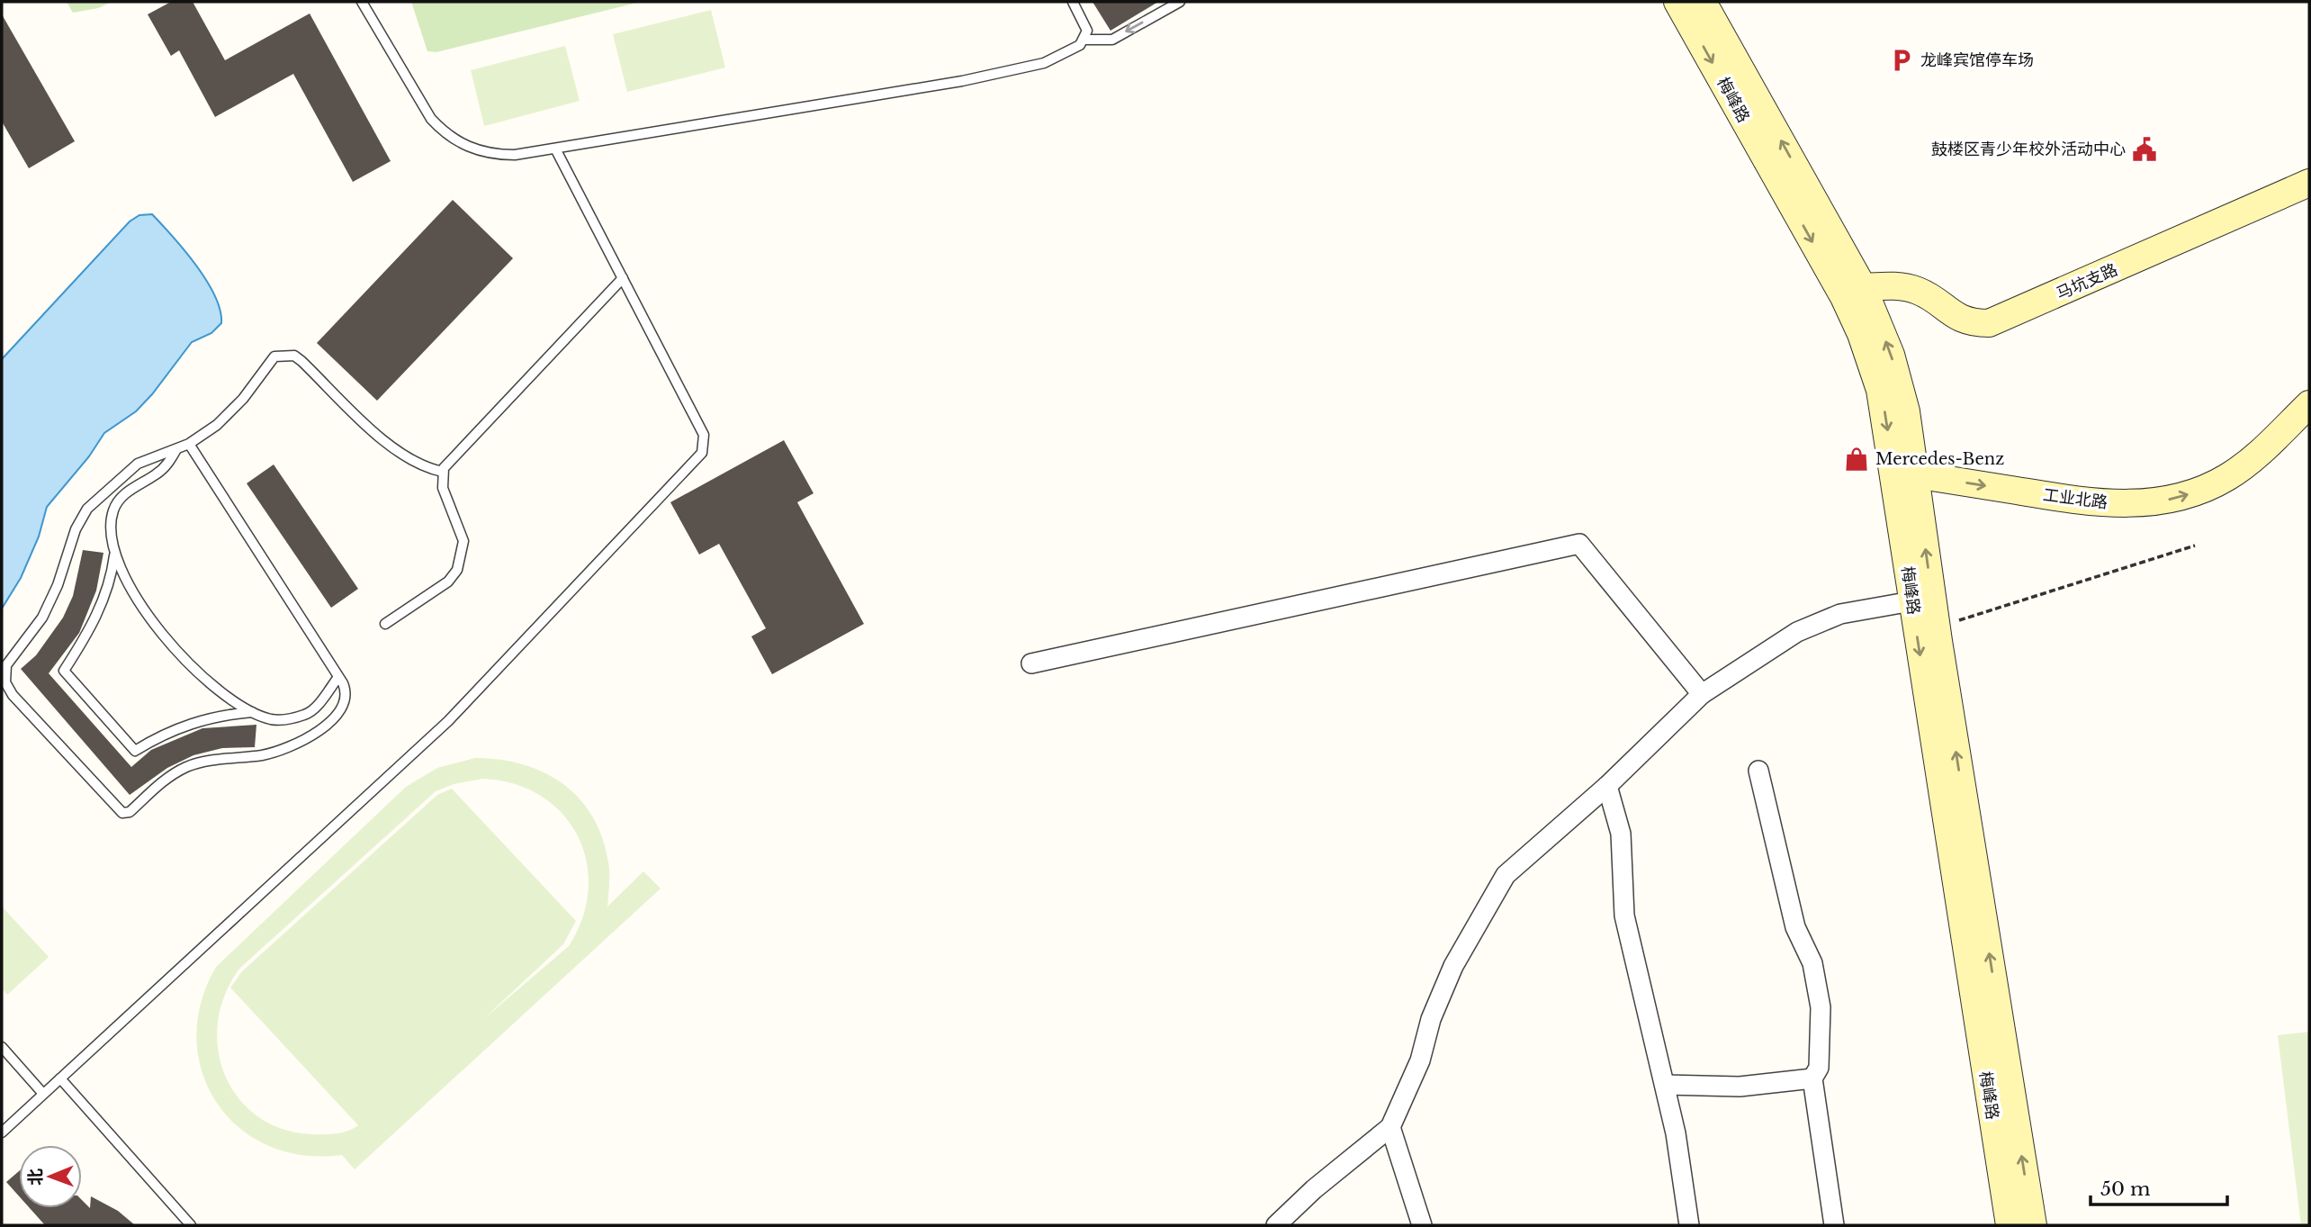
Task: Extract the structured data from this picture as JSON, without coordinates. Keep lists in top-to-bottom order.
{
  "streets": {
    "main road": ["梅峰路", "马坑支路", "工业北路"]
  },
  "crossings": [
    ["梅峰路", "马坑支路"],
    ["梅峰路", "工业北路"]
  ],
  "one_way": ["工业北路"],
  "places": {
    "parking": ["龙峰宾馆停车场"],
    "public building": ["鼓楼区青少年校外活动中心"],
    "shop": ["Mercedes-Benz"]
  },
  "scale_bar": "50 m",
  "north": "left"
}
